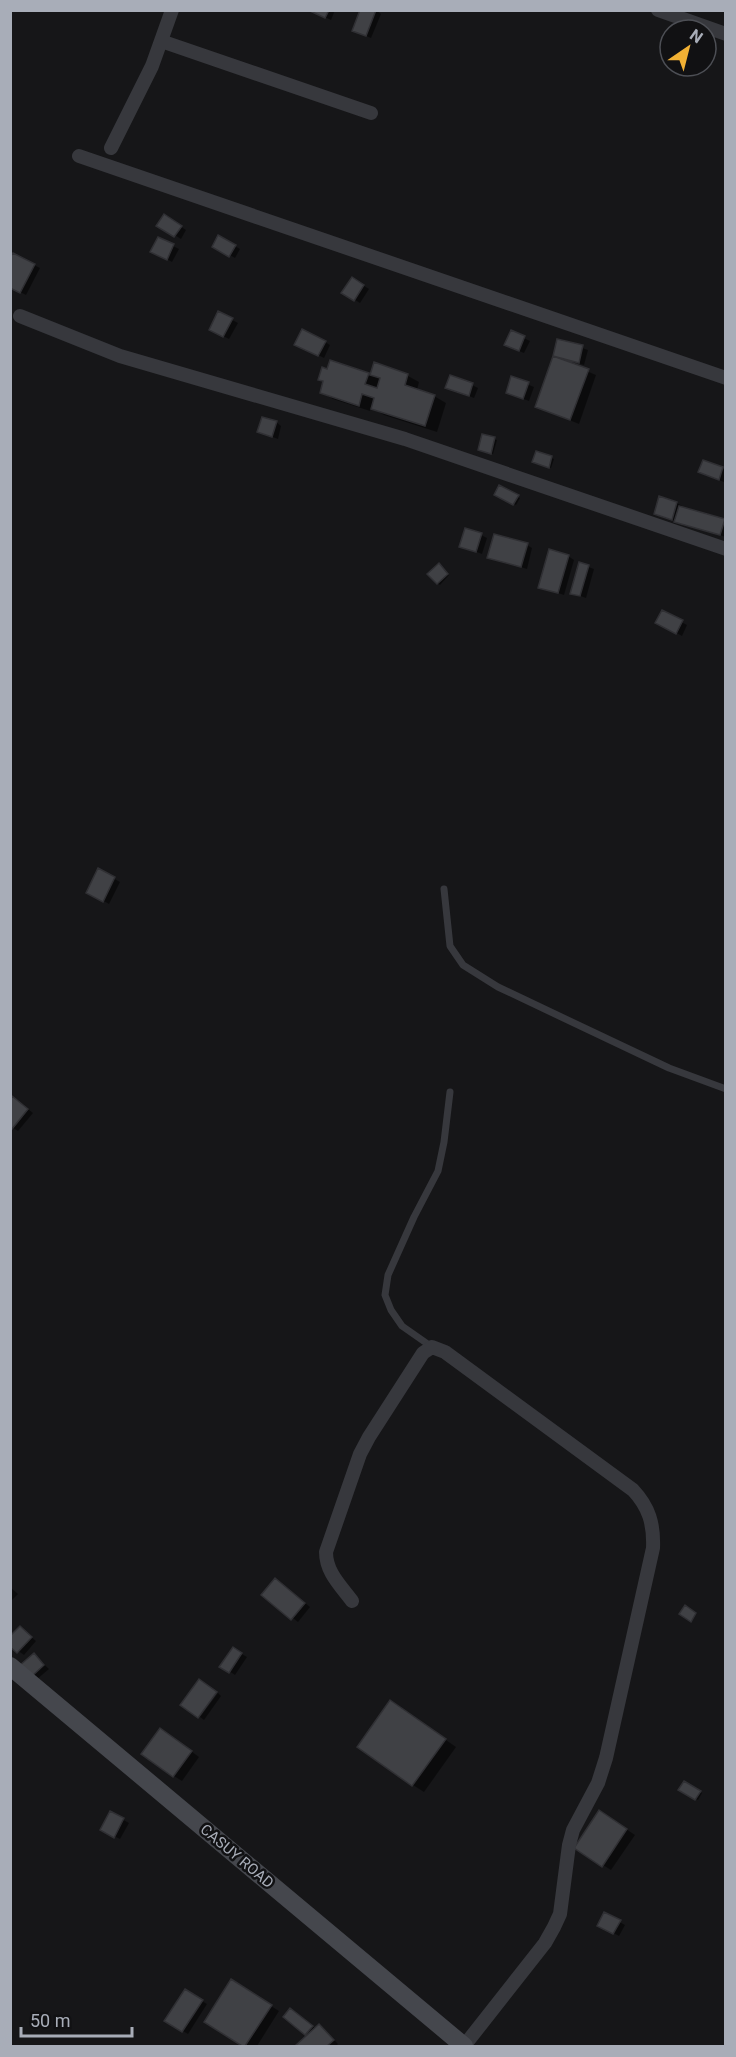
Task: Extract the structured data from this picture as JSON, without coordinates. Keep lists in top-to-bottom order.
{
  "streets": {
    "street": ["CASUY ROAD"]
  },
  "scale_bar": "50 m",
  "north": "top right"
}
